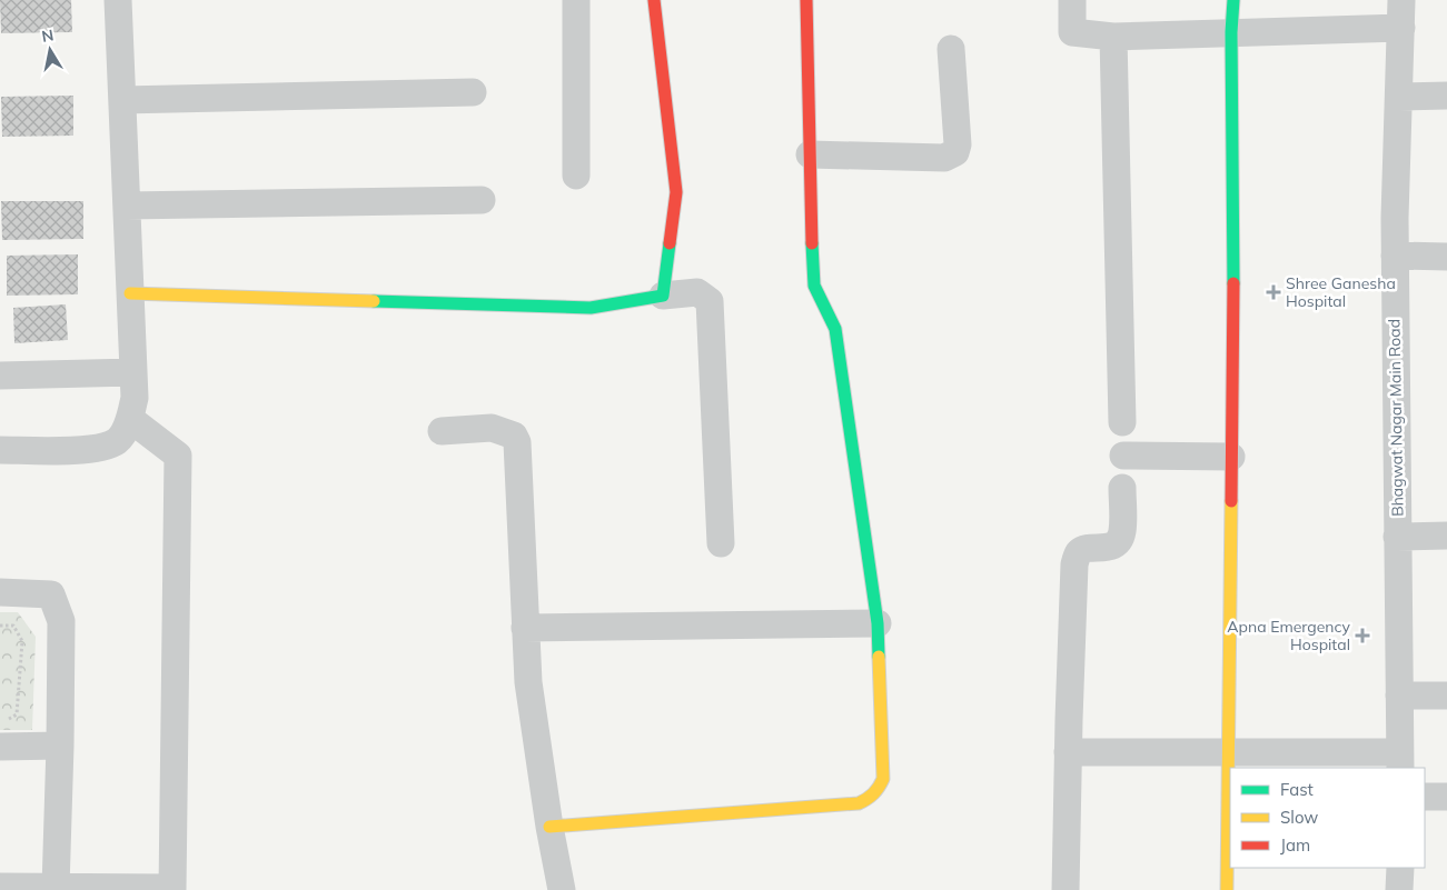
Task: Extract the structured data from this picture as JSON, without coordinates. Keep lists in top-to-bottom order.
{
  "streets": {
    "street": ["Bhagwat Nagar Main Road"]
  },
  "places": {
    "health": ["Shree Ganesha Hospital", "Apna Emergency Hospital"]
  },
  "legend": ["Fast", "Slow", "Jam"],
  "north": "top"
}
